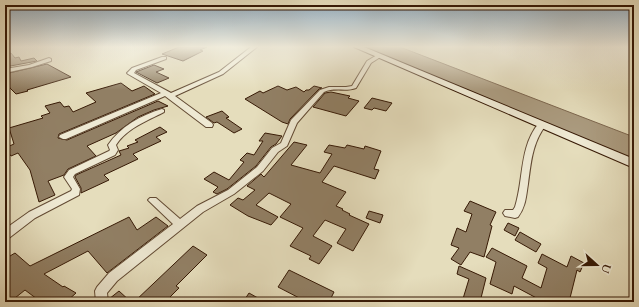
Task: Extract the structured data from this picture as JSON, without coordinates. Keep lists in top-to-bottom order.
{
  "north": "right"
}
